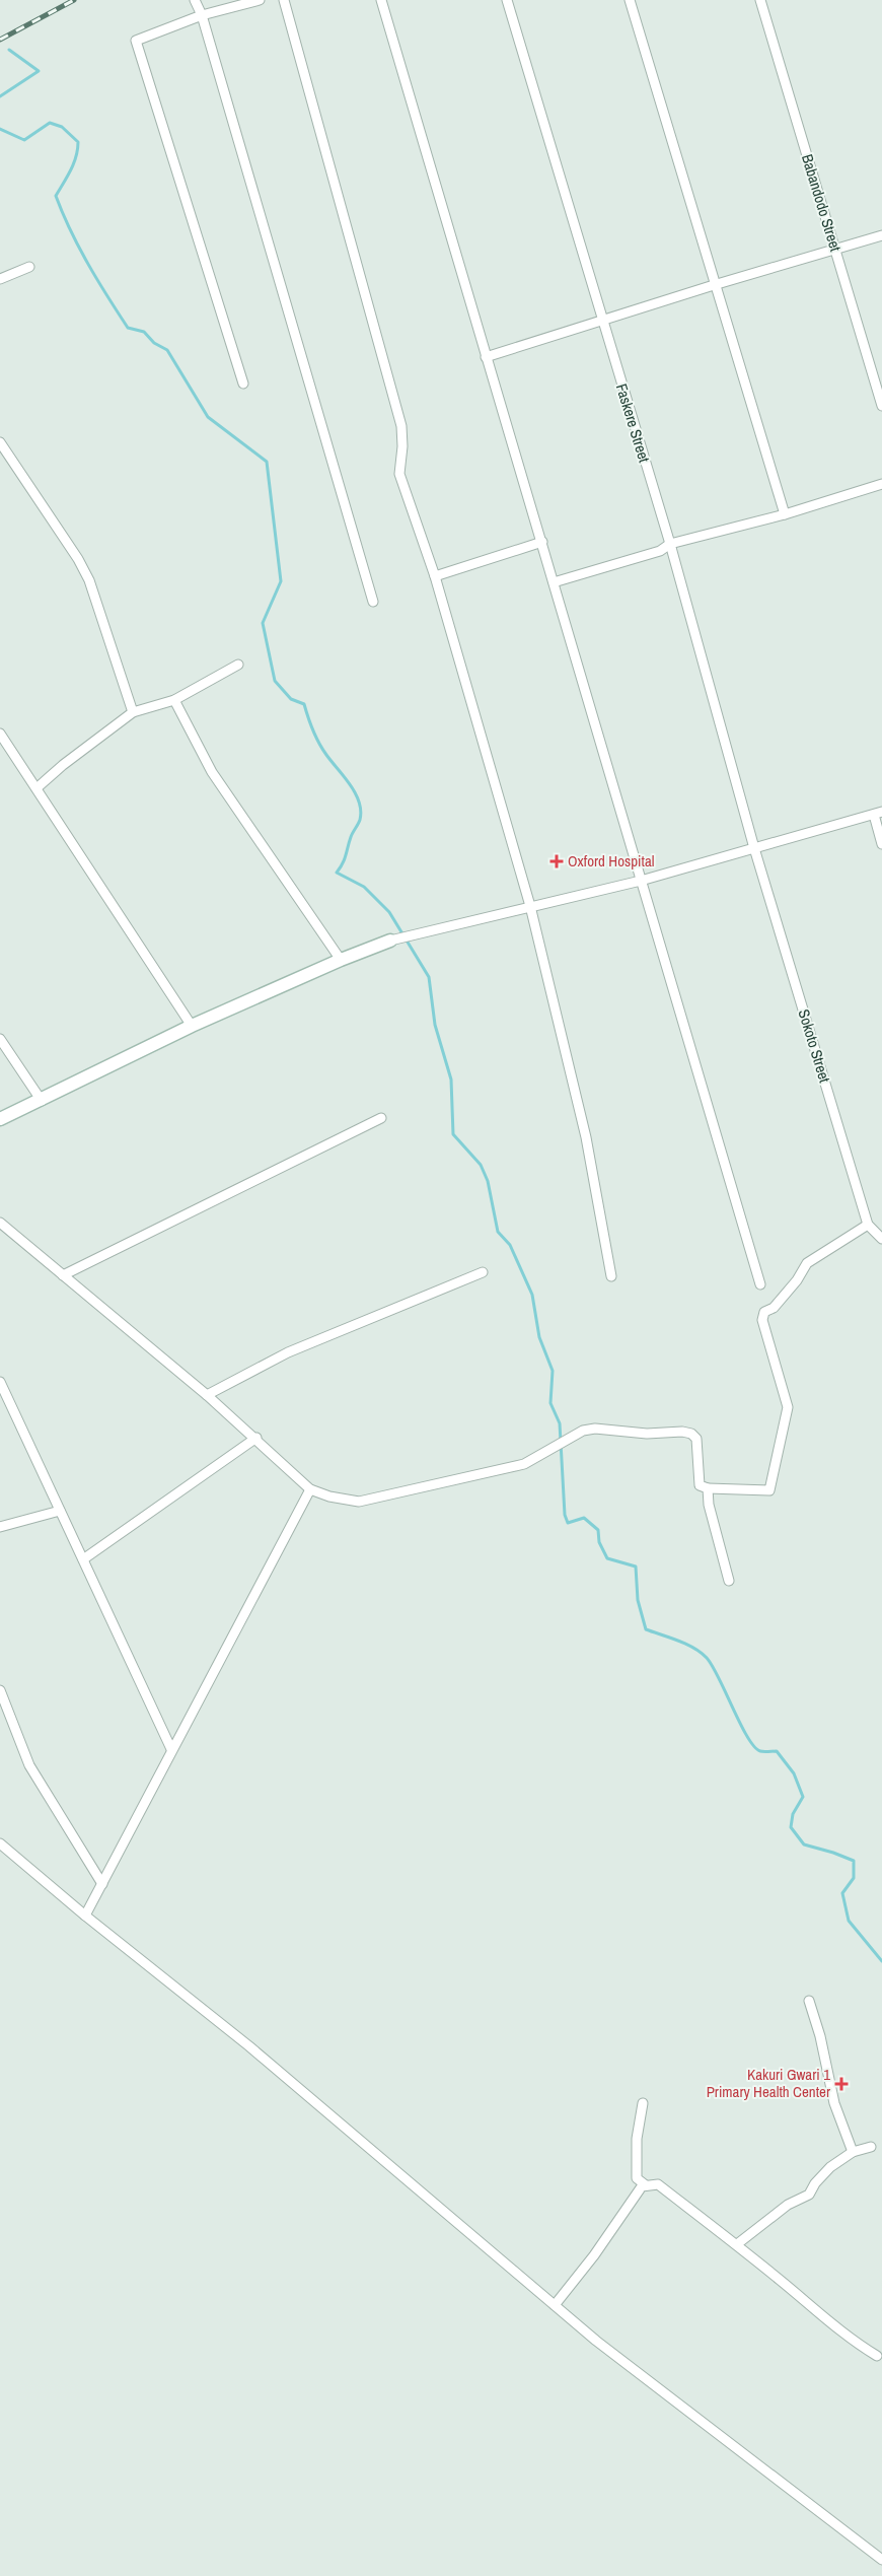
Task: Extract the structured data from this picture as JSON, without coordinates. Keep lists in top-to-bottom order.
{
  "streets": {
    "street": ["Babandodo Street", "Faskere Street", "Sokoto Street"]
  },
  "crossings": [
    ["Faskere Street", "Sokoto Street"]
  ],
  "places": {
    "health": ["Oxford Hospital", "Kakuri Gwari 1 Primary Health Center"]
  }
}
